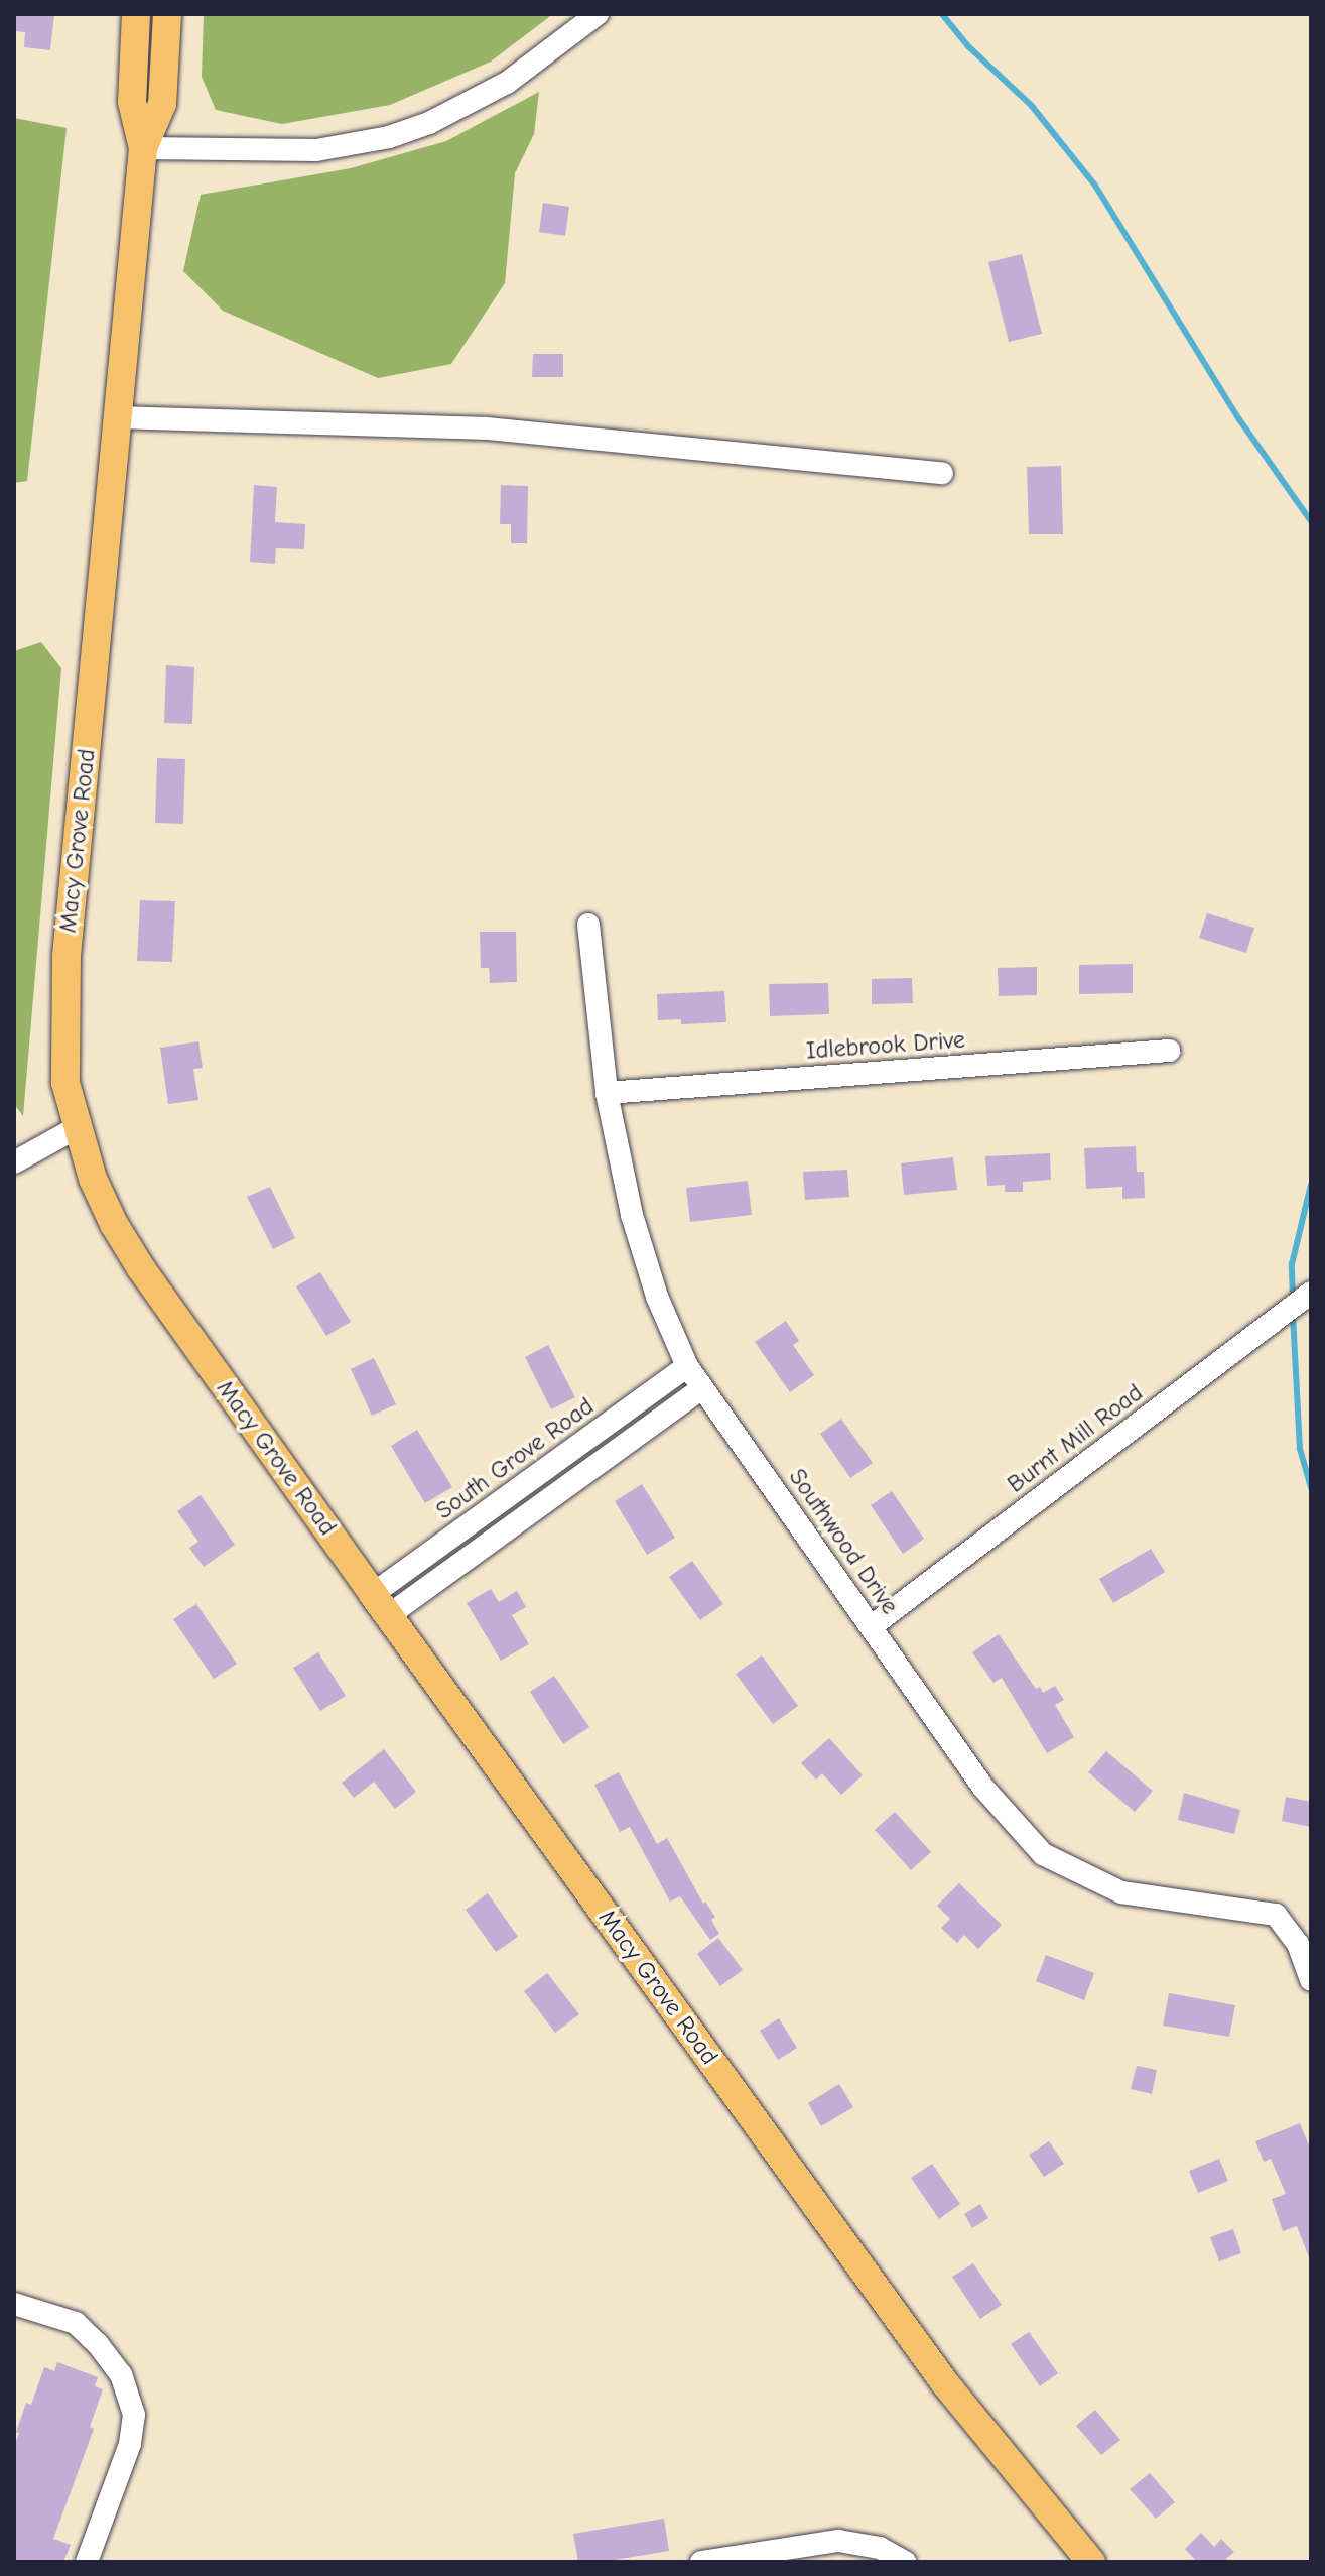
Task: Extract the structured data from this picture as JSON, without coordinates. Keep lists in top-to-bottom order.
{
  "streets": {
    "main road": ["Macy Grove Road"],
    "street": [
      "Idlebrook Drive",
      "Burnt Mill Road",
      "South Grove Road",
      "Southwood Drive"
    ]
  },
  "crossings": [
    ["Macy Grove Road", "South Grove Road"],
    ["Idlebrook Drive", "Southwood Drive"],
    ["Burnt Mill Road", "Southwood Drive"],
    ["South Grove Road", "Southwood Drive"]
  ]
}
